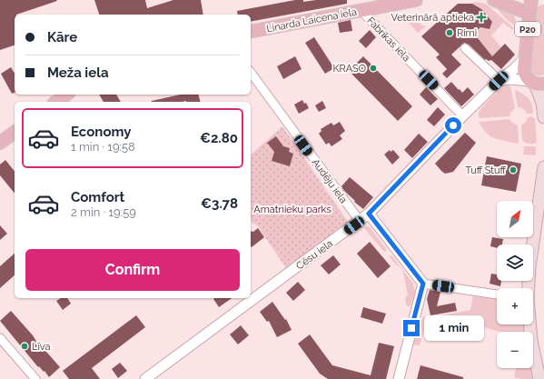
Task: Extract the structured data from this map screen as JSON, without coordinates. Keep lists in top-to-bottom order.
{
  "streets": {
    "main road": ["Linarda Laicena iela", "P20"],
    "street": ["Fabrikas iela", "Audēju iela", "Cēsu iela"]
  },
  "crossings": [
    ["Linarda Laicena iela", "Fabrikas iela"],
    ["P20", "Cēsu iela"],
    ["Fabrikas iela", "Cēsu iela"],
    ["Audēju iela", "Cēsu iela"]
  ],
  "parks": ["Amatnieku parks"],
  "places": {
    "health": ["Veterinārā aptieka"],
    "other": [
      "Rimi",
      "KRASO",
      "Tuff Stuff",
      "Līva"
    ]
  },
  "north": "top right",
  "page": {
    "banner": ["Kāre", "Meža iela"],
    "list": [
      {
        "name": "Economy",
        "note": "1 min · 19:58",
        "value": "€2.80"
      },
      {
        "name": "Comfort",
        "note": "2 min · 19:59",
        "value": "€3.78"
      }
    ],
    "map_buttons": ["+", "−"],
    "buttons": "Confirm",
    "bubble": "1 min"
  }
}
